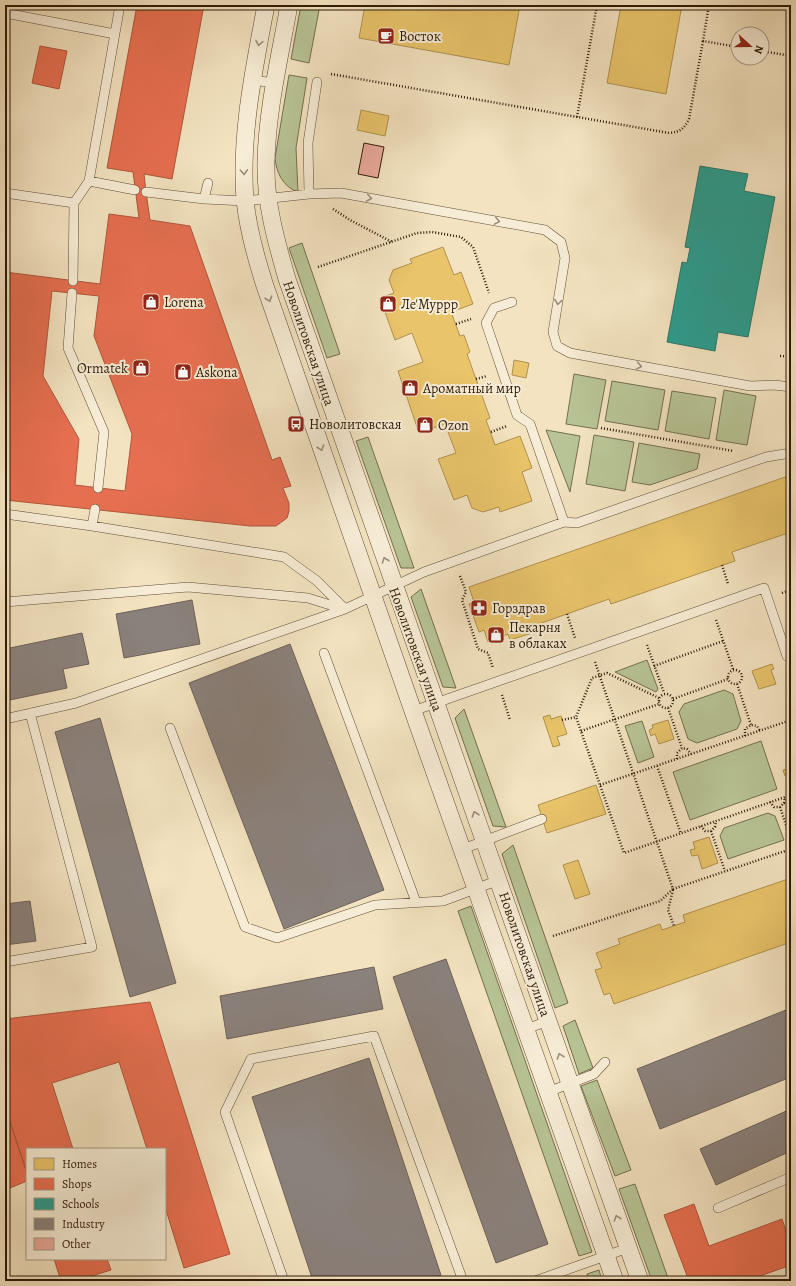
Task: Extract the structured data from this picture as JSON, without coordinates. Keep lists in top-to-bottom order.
{
  "streets": {
    "street": ["Новолитовская улица"]
  },
  "places": {
    "cafe": ["Восток"],
    "shop": [
      "Lorena",
      "Ле'Муррр",
      "Ormatek",
      "Askona",
      "Ароматный мир",
      "Ozon",
      "Пекарня в облаках"
    ],
    "bus stop": ["Новолитовская"],
    "pharmacy": ["Горздрав"]
  },
  "legend": [
    "Homes",
    "Shops",
    "Schools",
    "Industry",
    "Other"
  ],
  "north": "right"
}
